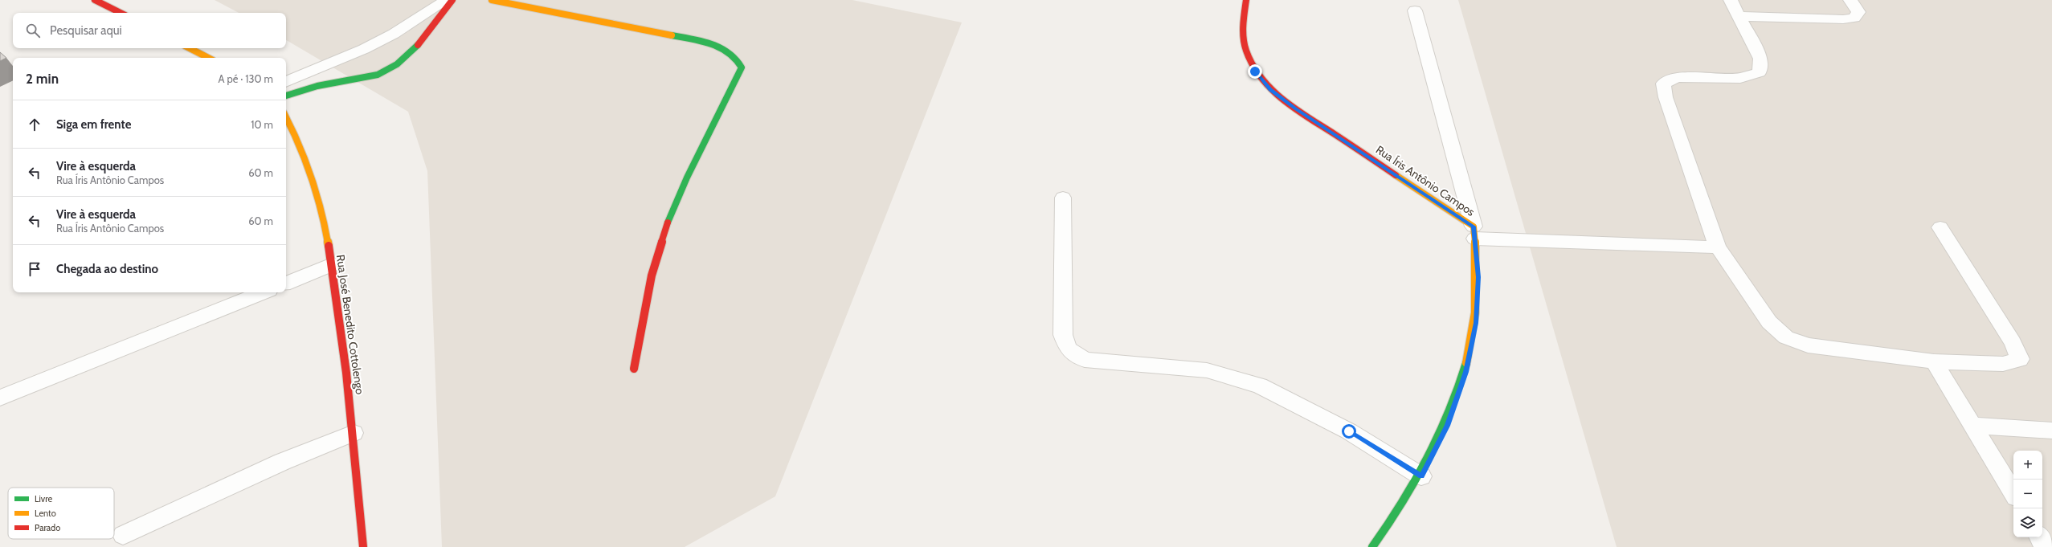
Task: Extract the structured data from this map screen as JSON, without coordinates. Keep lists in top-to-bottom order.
{
  "streets": {
    "street": ["Rua Íris Antônio Campos", "Rua José Benedito Cottolengo"]
  },
  "legend": ["Livre", "Lento", "Parado"],
  "page": {
    "search": "Pesquisar aqui",
    "heading": ["2 min", "A pé · 130 m"],
    "list": [
      ["Siga em frente", "10 m"],
      ["Vire à esquerda", "Rua Íris Antônio Campos", "60 m"],
      ["Vire à esquerda", "Rua Íris Antônio Campos", "60 m"],
      "Chegada ao destino"
    ],
    "map_buttons": ["+", "−"]
  }
}
